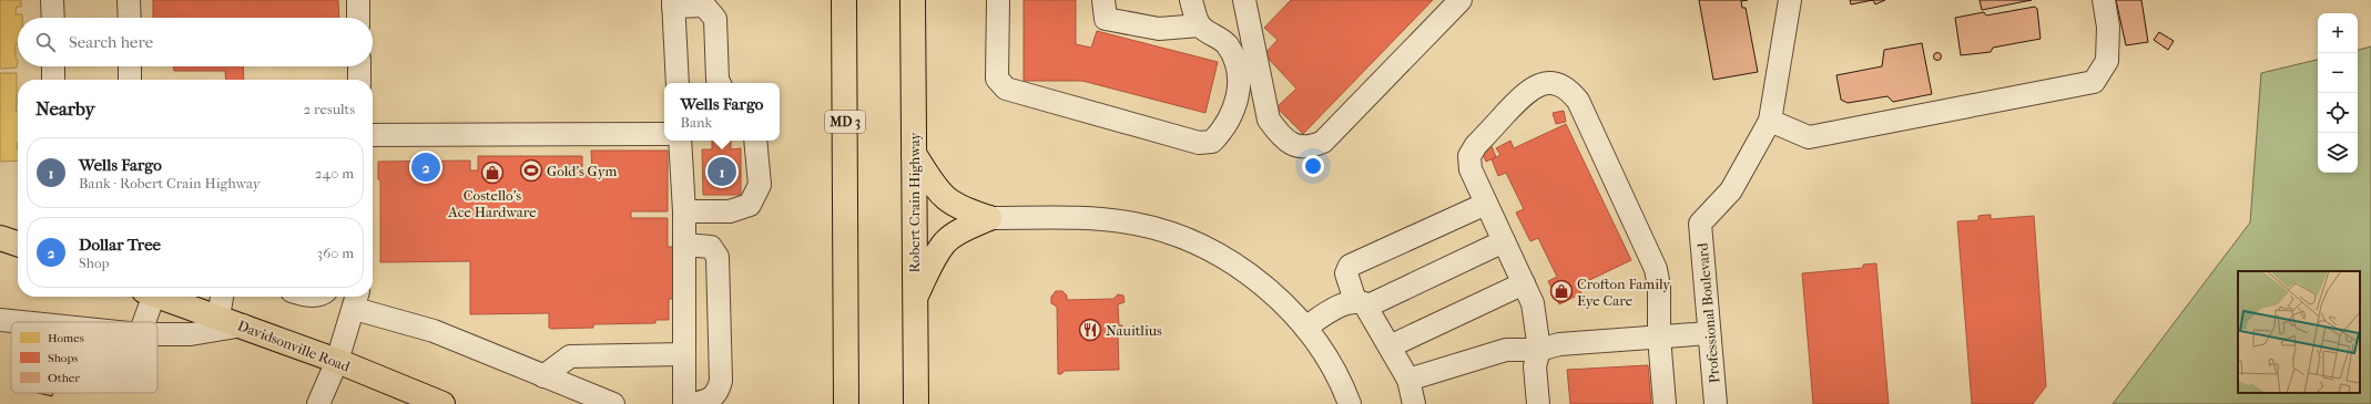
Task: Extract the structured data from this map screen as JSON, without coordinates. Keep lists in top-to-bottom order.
{
  "streets": {
    "main road": ["MD 3", "Robert Crain Highway", "Davidsonville Road"],
    "street": ["Professional Boulevard"]
  },
  "places": {
    "sports": ["Gold's Gym"],
    "shop": ["Costello's Ace Hardware", "Crofton Family Eye Care"],
    "restaurant": ["Nauitlius"]
  },
  "legend": ["Homes", "Shops", "Other"],
  "page": {
    "map_buttons": ["+", "−"],
    "search": "Search here",
    "heading": ["Nearby", "2 results"],
    "popup": ["Wells Fargo", "Bank"],
    "list": [
      {
        "mark": "1",
        "name": "Wells Fargo",
        "note": "Bank · Robert Crain Highway",
        "value": "240 m"
      },
      {
        "mark": "2",
        "name": "Dollar Tree",
        "note": "Shop",
        "value": "360 m"
      }
    ],
    "pins": ["2", "1"]
  }
}
